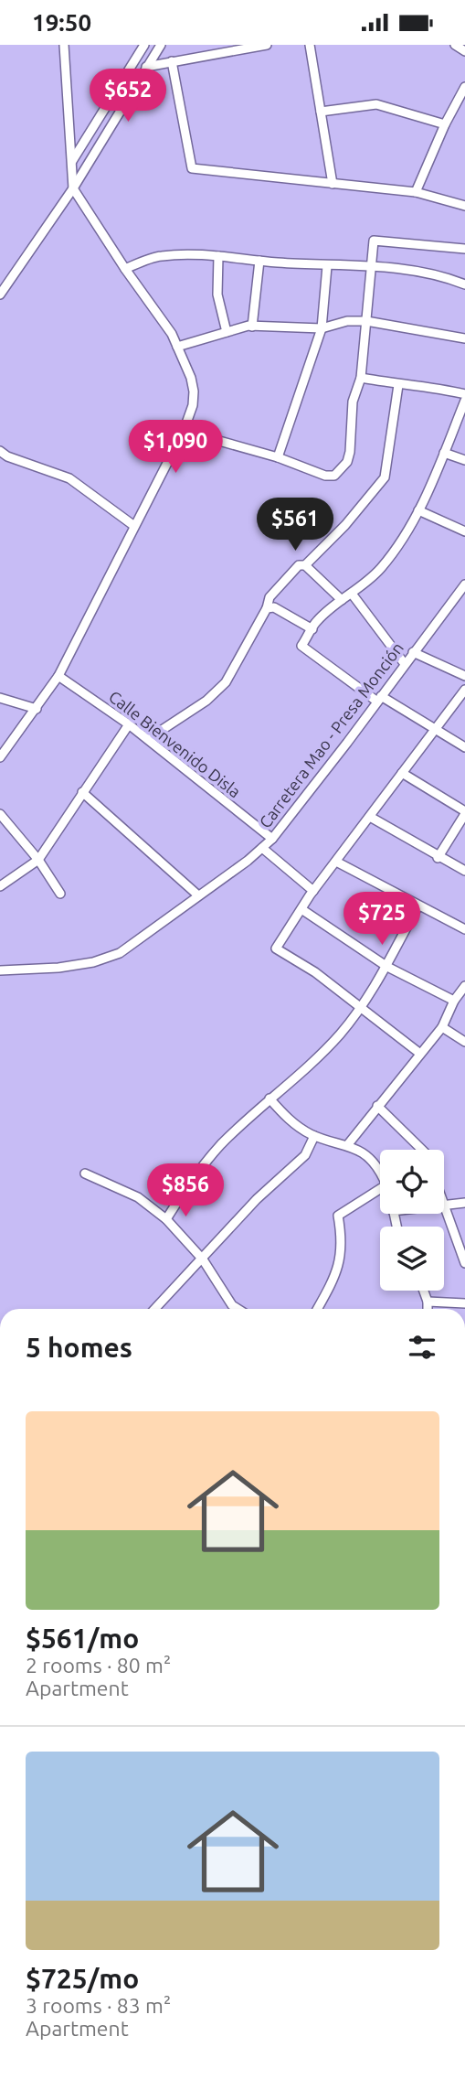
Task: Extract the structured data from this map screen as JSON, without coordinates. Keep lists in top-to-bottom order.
{
  "streets": {
    "street": ["Carretera Mao - Presa Monción", "Calle Bienvenido Disla"]
  },
  "crossings": [
    ["Carretera Mao - Presa Monción", "Calle Bienvenido Disla"]
  ],
  "page": {
    "status": "19:50",
    "price": [
      "$652",
      "$1,090",
      "$561",
      "$725",
      "$856"
    ],
    "heading": "5 homes",
    "list": [
      {
        "name": "$561/mo",
        "note": "2 rooms · 80 m² · Apartment"
      },
      {
        "name": "$725/mo",
        "note": "3 rooms · 83 m² · Apartment"
      }
    ]
  }
}
